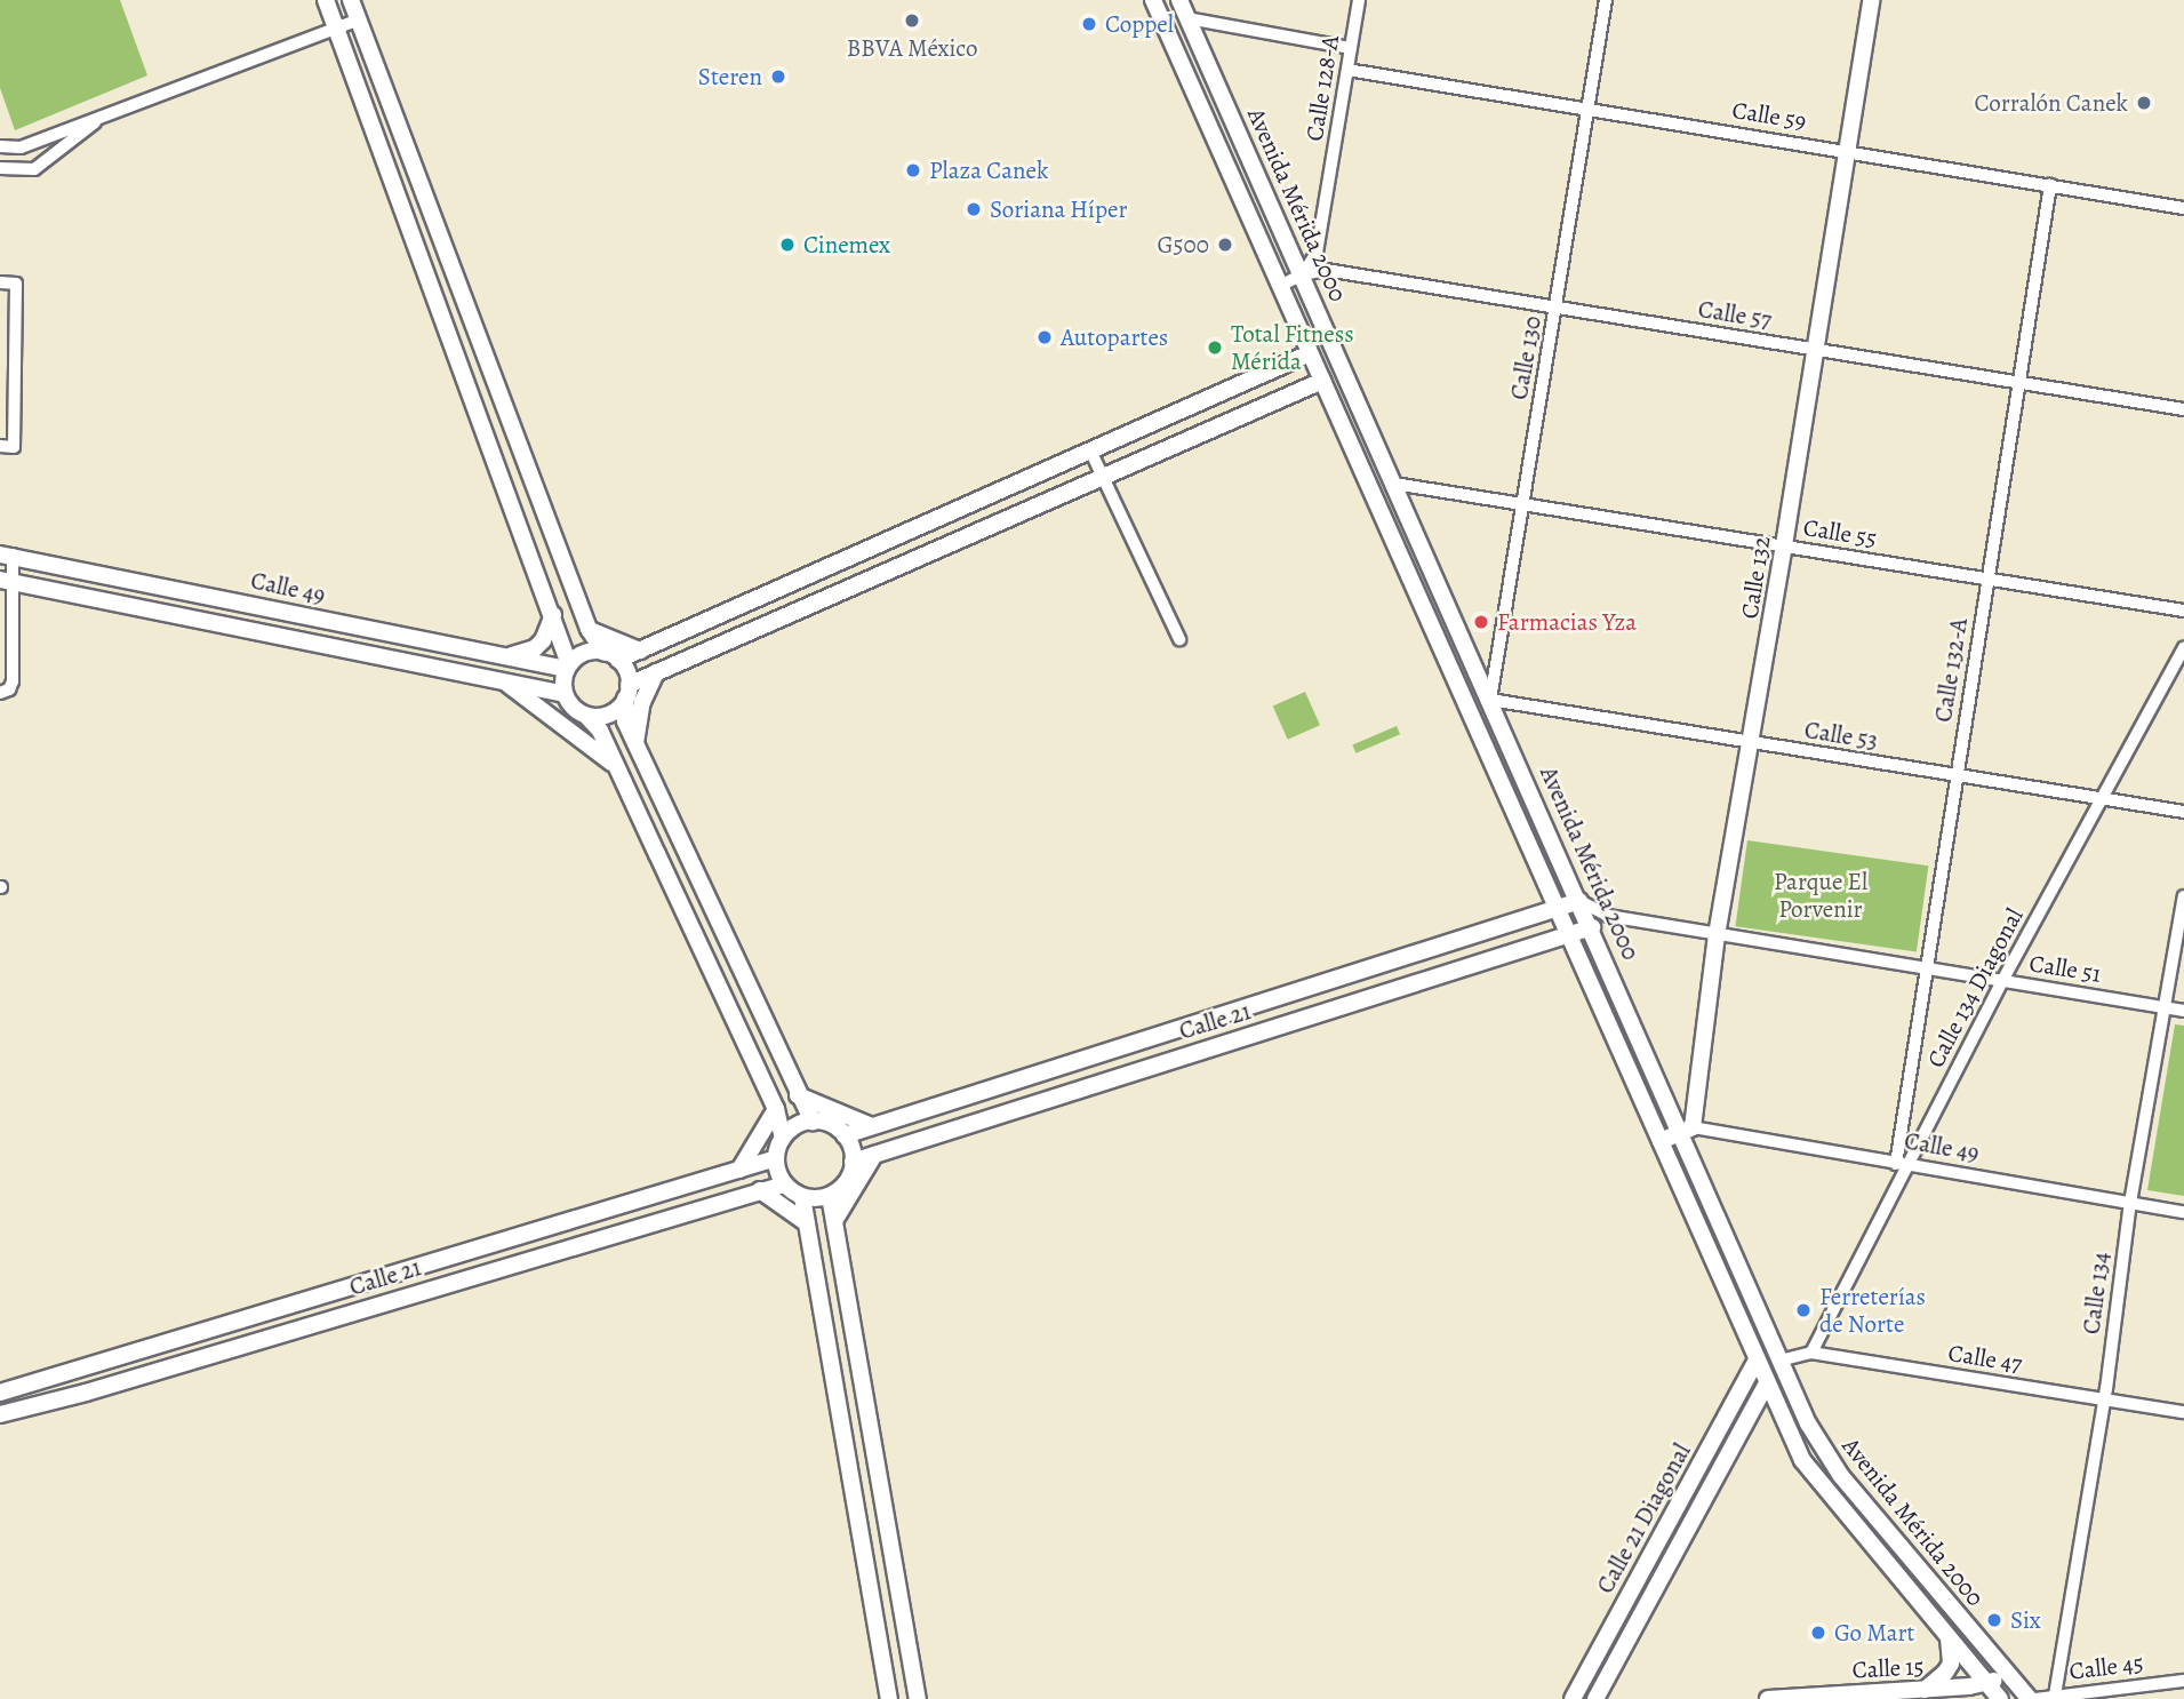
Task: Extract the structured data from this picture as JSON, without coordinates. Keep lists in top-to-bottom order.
{
  "streets": {
    "street": [
      "Calle 128-A",
      "Calle 59",
      "Avenida Mérida 2000",
      "Calle 57",
      "Calle 130",
      "Calle 55",
      "Calle 132",
      "Calle 49",
      "Calle 132-A",
      "Calle 53",
      "Calle 51",
      "Calle 134 Diagonal",
      "Calle 21",
      "Calle 134",
      "Calle 47",
      "Calle 21 Diagonal",
      "Calle 45",
      "Calle 15"
    ]
  },
  "crossings": [
    ["Calle 128-A", "Calle 59"],
    ["Calle 128-A", "Avenida Mérida 2000"],
    ["Calle 128-A", "Calle 57"],
    ["Calle 59", "Calle 130"],
    ["Calle 59", "Calle 132"],
    ["Calle 59", "Calle 132-A"],
    ["Avenida Mérida 2000", "Calle 57"],
    ["Avenida Mérida 2000", "Calle 130"],
    ["Avenida Mérida 2000", "Calle 55"],
    ["Avenida Mérida 2000", "Calle 132"],
    ["Avenida Mérida 2000", "Calle 49"],
    ["Avenida Mérida 2000", "Calle 53"],
    ["Avenida Mérida 2000", "Calle 51"],
    ["Avenida Mérida 2000", "Calle 21"],
    ["Avenida Mérida 2000", "Calle 47"],
    ["Avenida Mérida 2000", "Calle 21 Diagonal"],
    ["Avenida Mérida 2000", "Calle 45"],
    ["Avenida Mérida 2000", "Calle 15"],
    ["Calle 57", "Calle 130"],
    ["Calle 57", "Calle 132"],
    ["Calle 57", "Calle 132-A"],
    ["Calle 130", "Calle 55"],
    ["Calle 130", "Calle 53"],
    ["Calle 55", "Calle 132"],
    ["Calle 55", "Calle 132-A"],
    ["Calle 132", "Calle 49"],
    ["Calle 132", "Calle 53"],
    ["Calle 132", "Calle 51"],
    ["Calle 49", "Calle 132-A"],
    ["Calle 49", "Calle 134 Diagonal"],
    ["Calle 49", "Calle 134"],
    ["Calle 132-A", "Calle 53"],
    ["Calle 132-A", "Calle 51"],
    ["Calle 132-A", "Calle 134 Diagonal"],
    ["Calle 53", "Calle 134 Diagonal"],
    ["Calle 51", "Calle 134 Diagonal"],
    ["Calle 51", "Calle 21"],
    ["Calle 51", "Calle 134"],
    ["Calle 134 Diagonal", "Calle 47"],
    ["Calle 134", "Calle 47"],
    ["Calle 134", "Calle 45"]
  ],
  "parks": ["Parque El Porvenir"],
  "places": [
    "BBVA México",
    "Coppel",
    "Steren",
    "Corralón Canek",
    "Plaza Canek",
    "Soriana Híper",
    "Cinemex",
    "G500",
    "Autopartes",
    "Total Fitness Mérida",
    "Farmacias Yza",
    "Ferreterías de Norte",
    "Six",
    "Go Mart"
  ]
}
